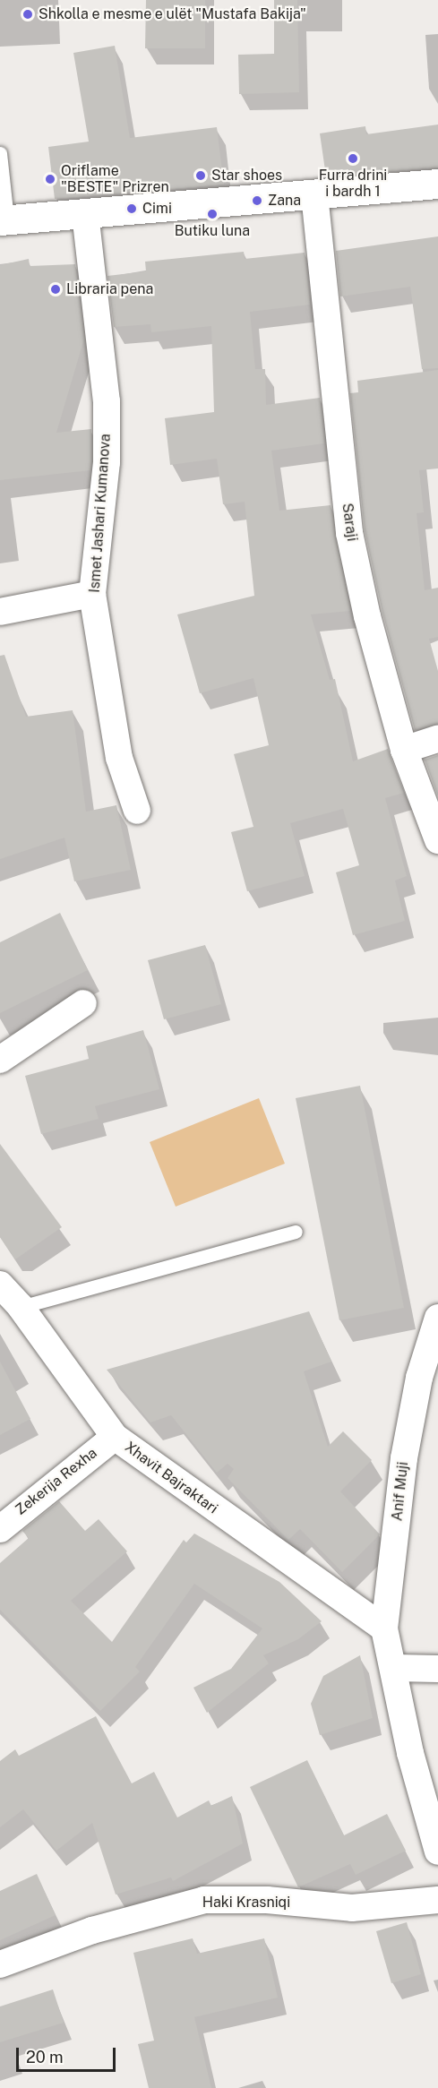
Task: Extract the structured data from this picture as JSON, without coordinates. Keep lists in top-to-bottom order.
{
  "streets": {
    "street": [
      "Ismet Jashari Kumanova",
      "Saraji",
      "Xhavit Bajraktari",
      "Zekerija Rexha",
      "Anif Muji",
      "Haki Krasniqi"
    ]
  },
  "crossings": [
    ["Xhavit Bajraktari", "Zekerija Rexha"],
    ["Xhavit Bajraktari", "Anif Muji"]
  ],
  "places": [
    "Shkolla e mesme e ulët \"Mustafa Bakija\"",
    "Furra drini i bardh 1",
    "Star shoes",
    "Oriflame \"BESTE\" Prizren",
    "Zana",
    "Cimi",
    "Butiku luna",
    "Libraria pena"
  ],
  "scale_bar": "20 m"
}
